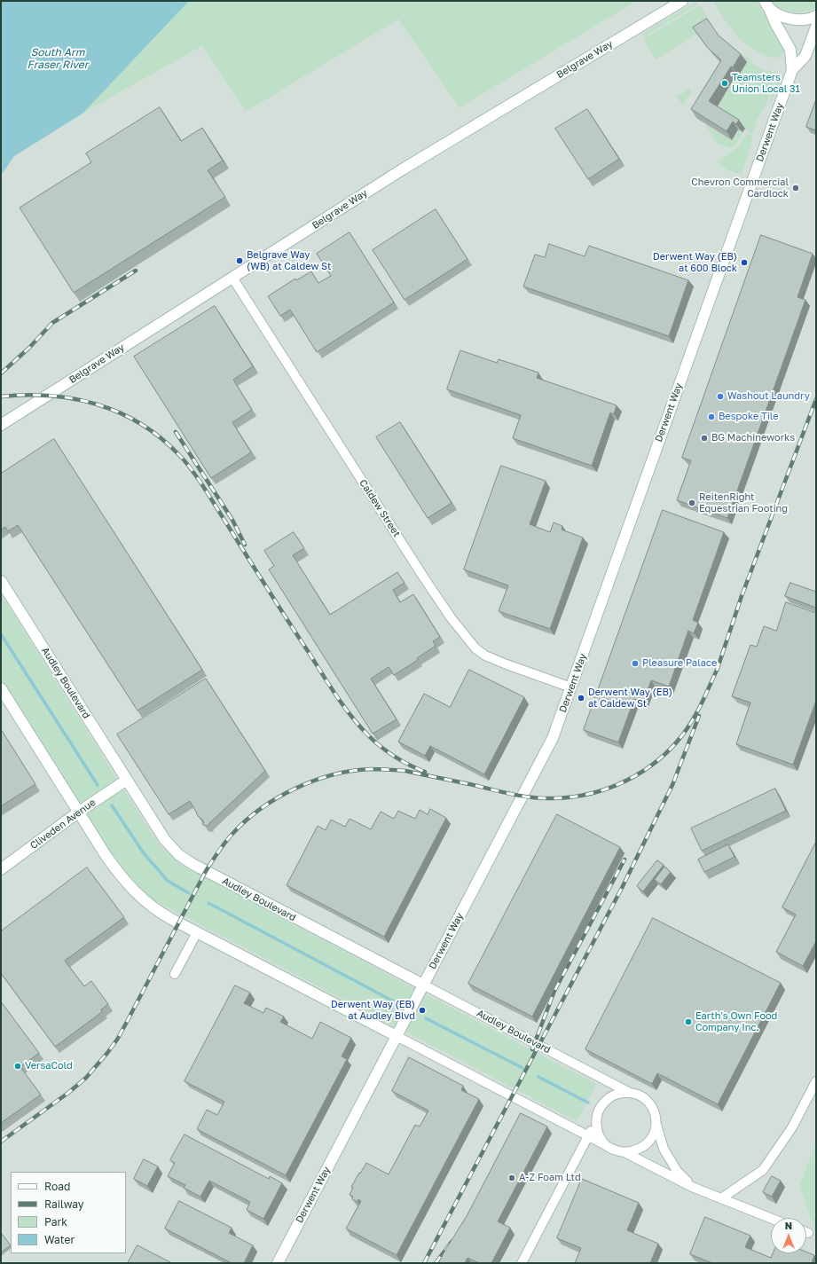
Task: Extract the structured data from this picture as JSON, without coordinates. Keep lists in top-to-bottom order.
{
  "streets": {
    "street": [
      "Belgrave Way",
      "Derwent Way",
      "Caldew Street",
      "Audley Boulevard",
      "Cliveden Avenue"
    ]
  },
  "crossings": [
    ["Belgrave Way", "Caldew Street"],
    ["Derwent Way", "Caldew Street"],
    ["Derwent Way", "Audley Boulevard"],
    ["Audley Boulevard", "Cliveden Avenue"]
  ],
  "water": ["South Arm Fraser River"],
  "places": [
    "Teamsters Union Local 31",
    "Chevron Commercial Cardlock",
    "Belgrave Way (WB) at Caldew St",
    "Derwent Way (EB) at 600 Block",
    "Washout Laundry",
    "Bespoke Tile",
    "BG Machineworks",
    "ReitenRight Equestrian Footing",
    "Pleasure Palace",
    "Derwent Way (EB) at Caldew St",
    "Derwent Way (EB) at Audley Blvd",
    "Earth's Own Food Company Inc.",
    "VersaCold",
    "A-Z Foam Ltd"
  ],
  "legend": [
    "Road",
    "Railway",
    "Park",
    "Water"
  ],
  "north": "top"
}
